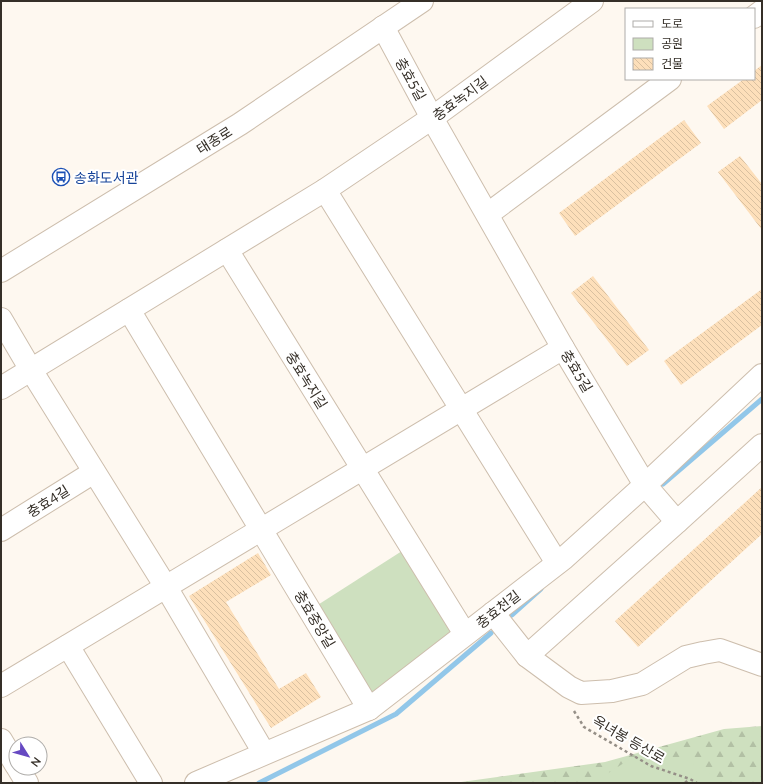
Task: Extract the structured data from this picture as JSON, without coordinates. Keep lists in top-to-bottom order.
{
  "streets": {
    "street": [
      "충효5길",
      "충효녹지길",
      "태종로",
      "충효4길",
      "충효천길",
      "충효중앙길"
    ],
    "path": ["옥녀봉 등산로"]
  },
  "crossings": [
    ["충효5길", "충효녹지길"],
    ["충효5길", "태종로"],
    ["충효5길", "충효천길"],
    ["충효천길", "충효중앙길"]
  ],
  "places": {
    "bus stop": ["송화도서관"]
  },
  "legend": ["도로", "공원", "건물"],
  "north": "bottom right"
}
